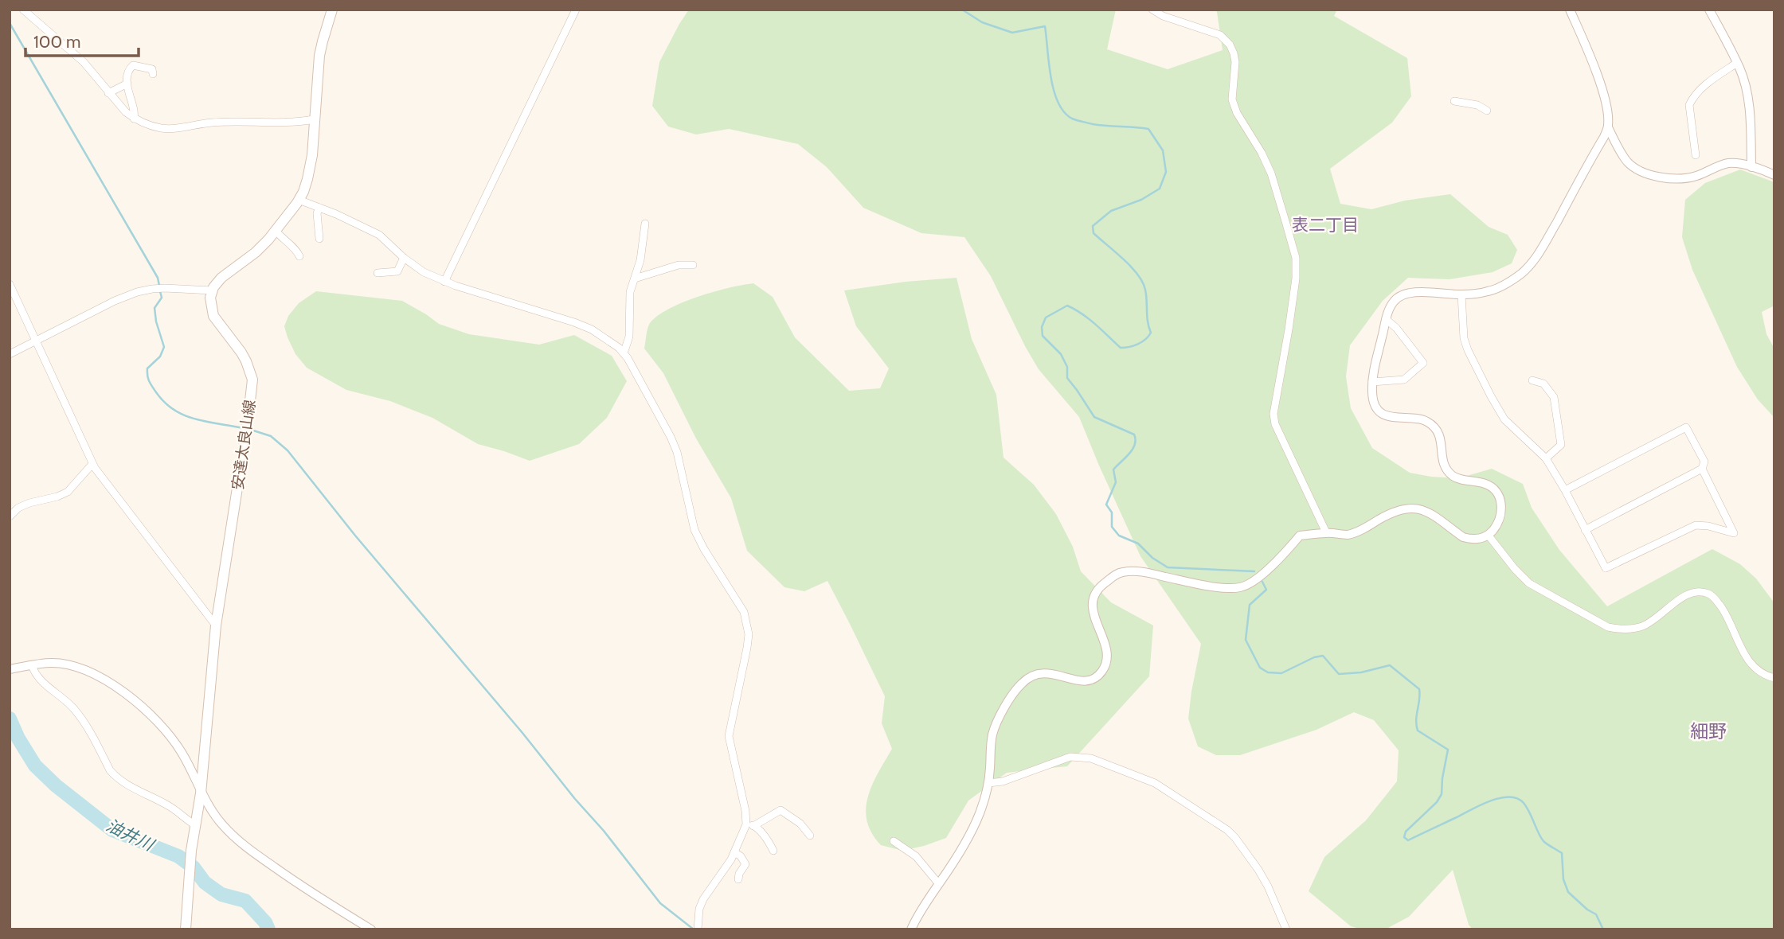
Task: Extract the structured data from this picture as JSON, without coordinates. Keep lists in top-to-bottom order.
{
  "streets": {
    "main road": ["安達太良山線"]
  },
  "districts": ["表二丁目", "細野"],
  "water": ["油井川"],
  "scale_bar": "100 m"
}
